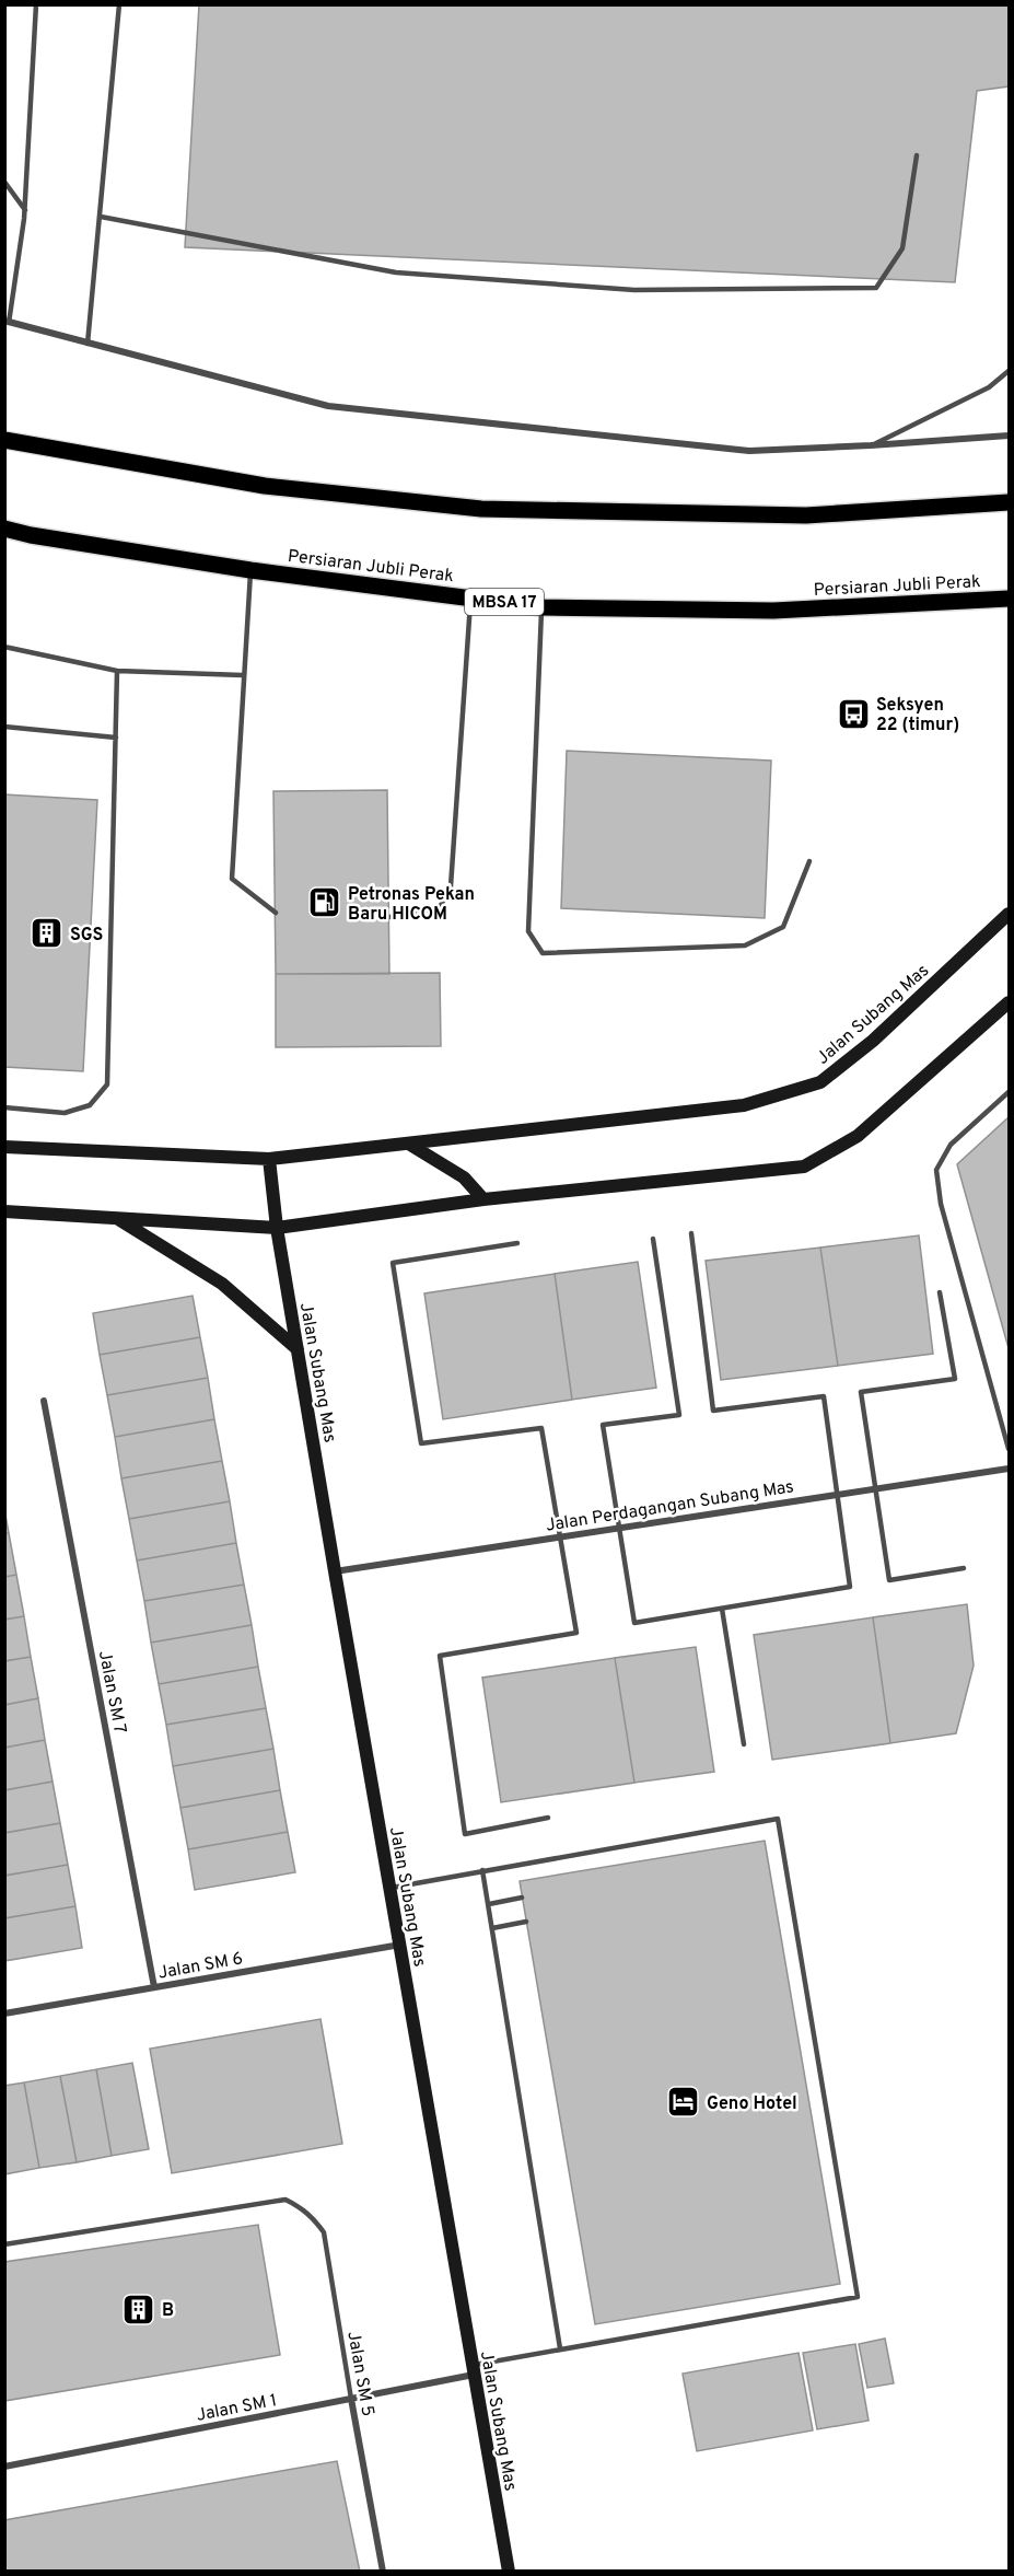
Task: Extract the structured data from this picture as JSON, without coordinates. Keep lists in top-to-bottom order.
{
  "streets": {
    "main road": ["Persiaran Jubli Perak", "MBSA 17"],
    "street": [
      "Jalan Subang Mas",
      "Jalan Perdagangan Subang Mas",
      "Jalan SM 7",
      "Jalan SM 6",
      "Jalan SM 5",
      "Jalan SM 1"
    ]
  },
  "crossings": [
    ["Jalan Subang Mas", "Jalan Perdagangan Subang Mas"],
    ["Jalan Subang Mas", "Jalan SM 6"],
    ["Jalan Subang Mas", "Jalan SM 1"],
    ["Jalan SM 7", "Jalan SM 6"],
    ["Jalan SM 5", "Jalan SM 1"]
  ],
  "places": {
    "bus stop": ["Seksyen 22 (timur)"],
    "fuel station": ["Petronas Pekan Baru HICOM"],
    "building": ["SGS", "B"],
    "hotel": ["Geno Hotel"]
  }
}
